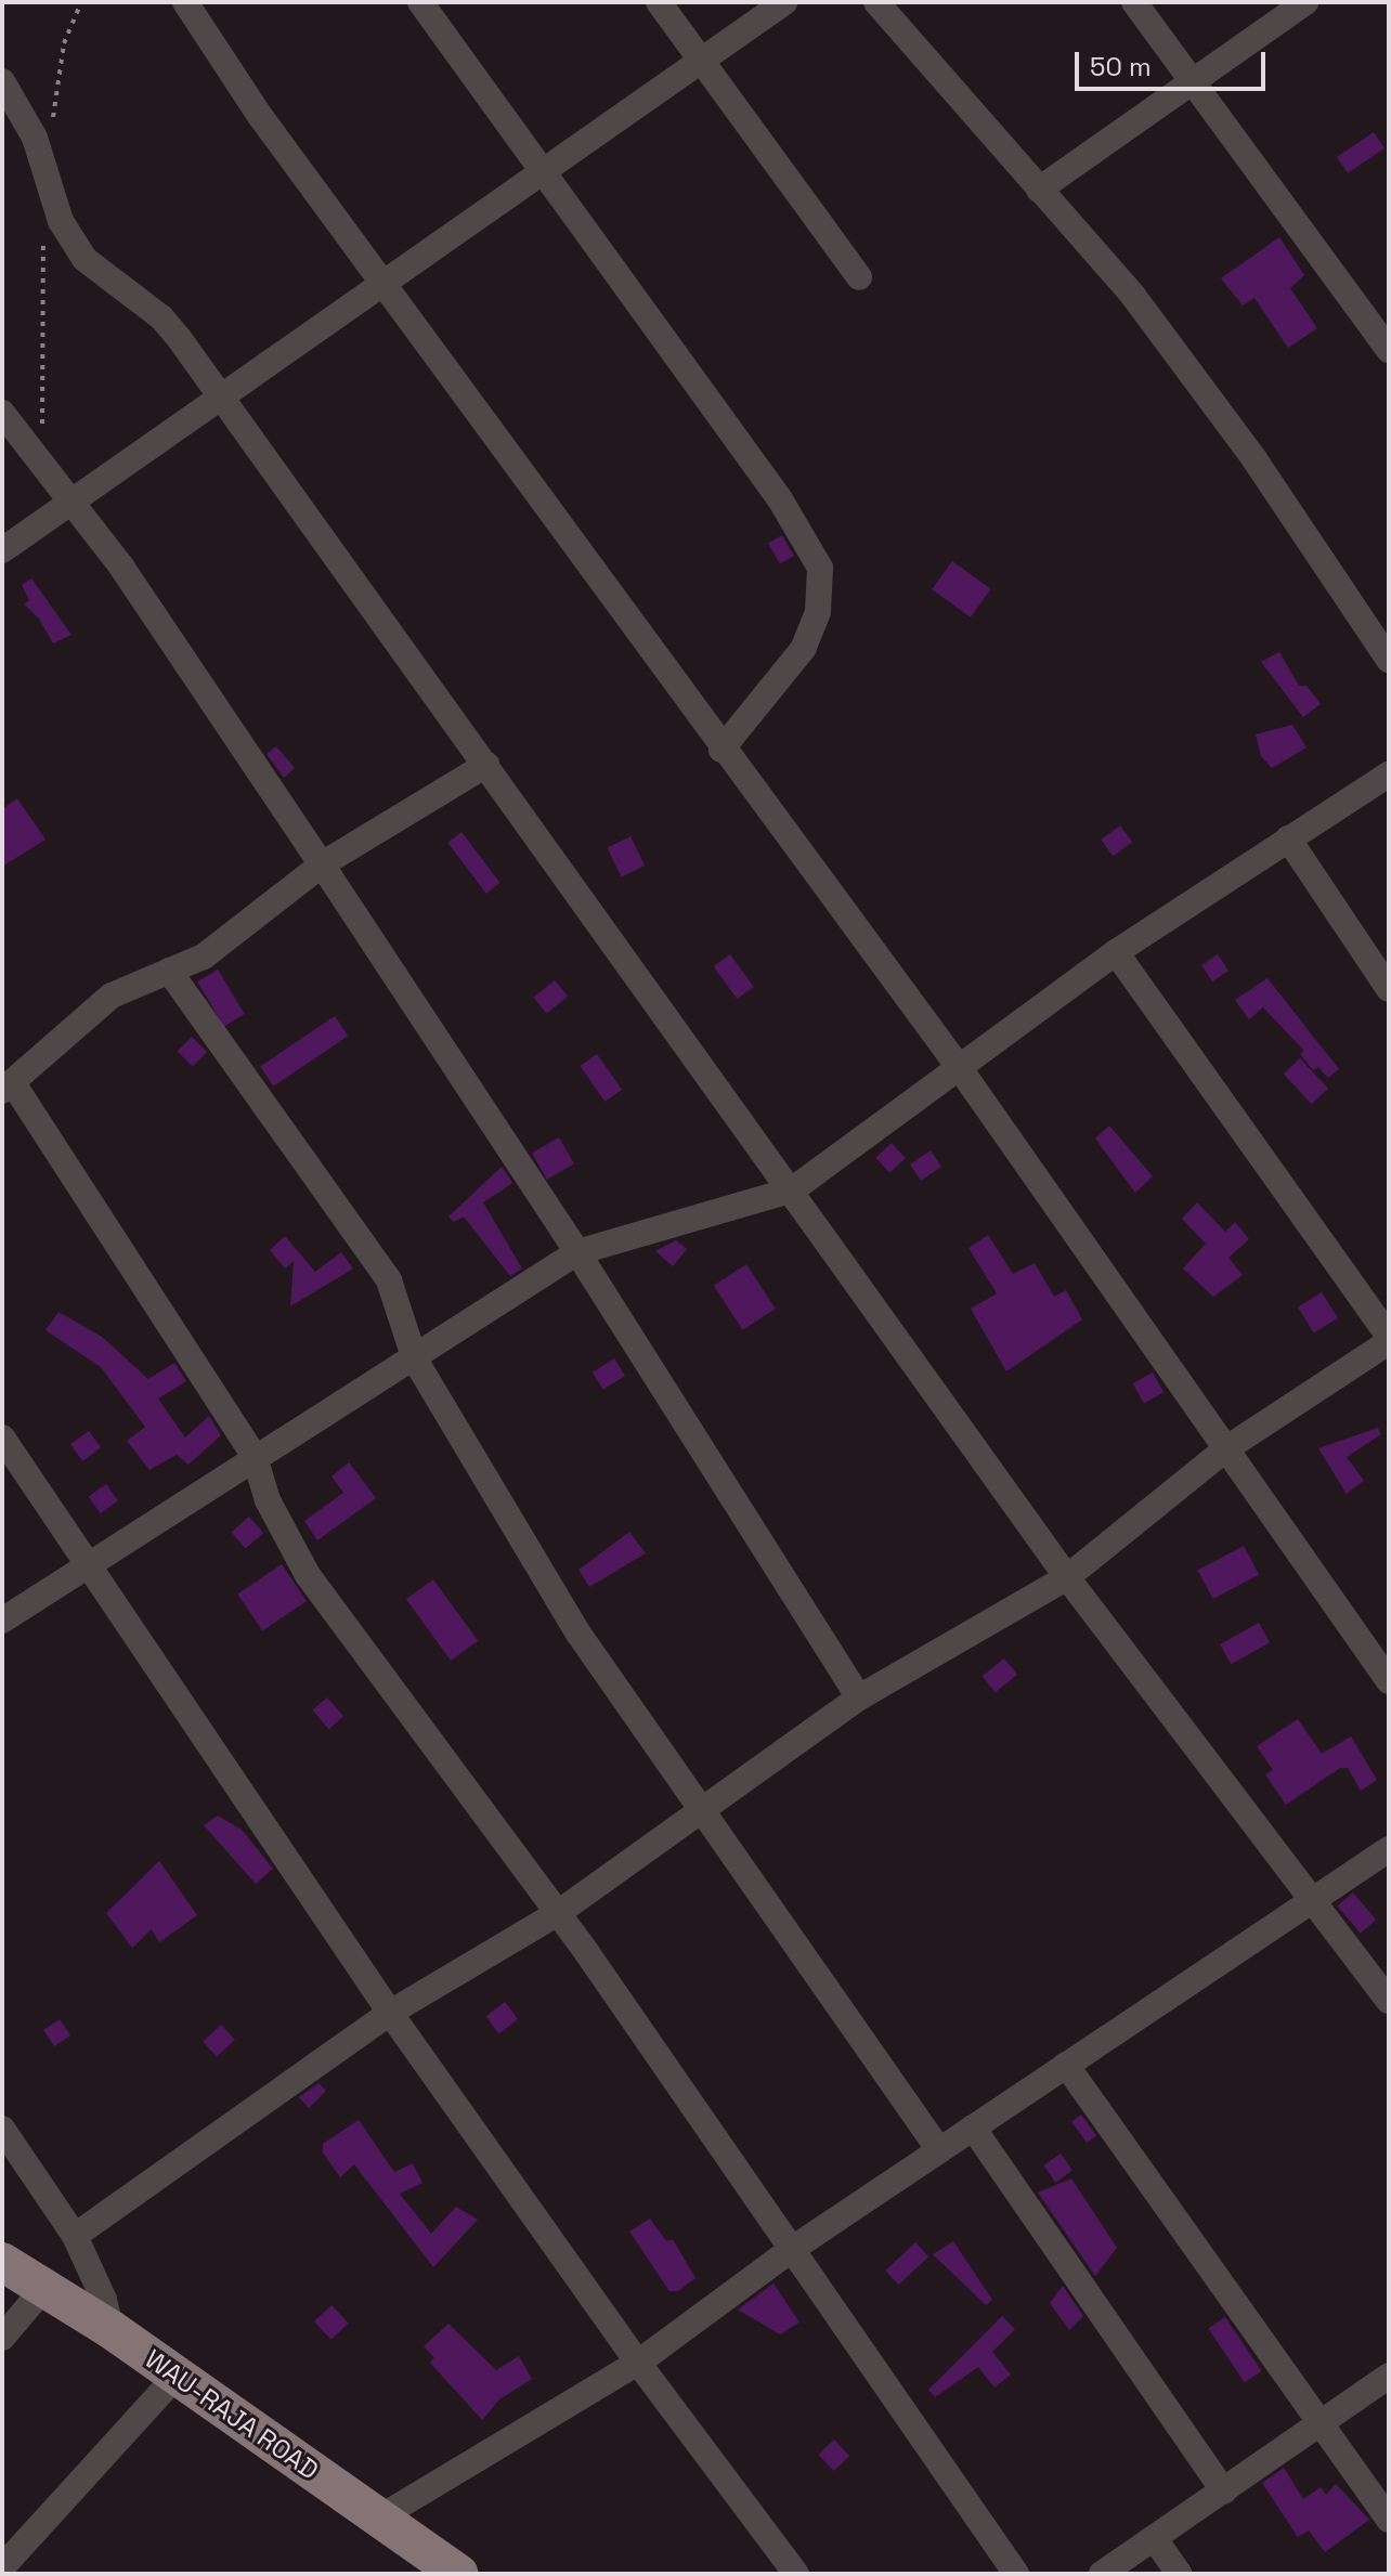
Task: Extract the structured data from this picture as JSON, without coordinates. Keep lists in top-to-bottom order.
{
  "streets": {
    "main road": ["WAU-RAJA ROAD"]
  },
  "scale_bar": "50 m"
}
